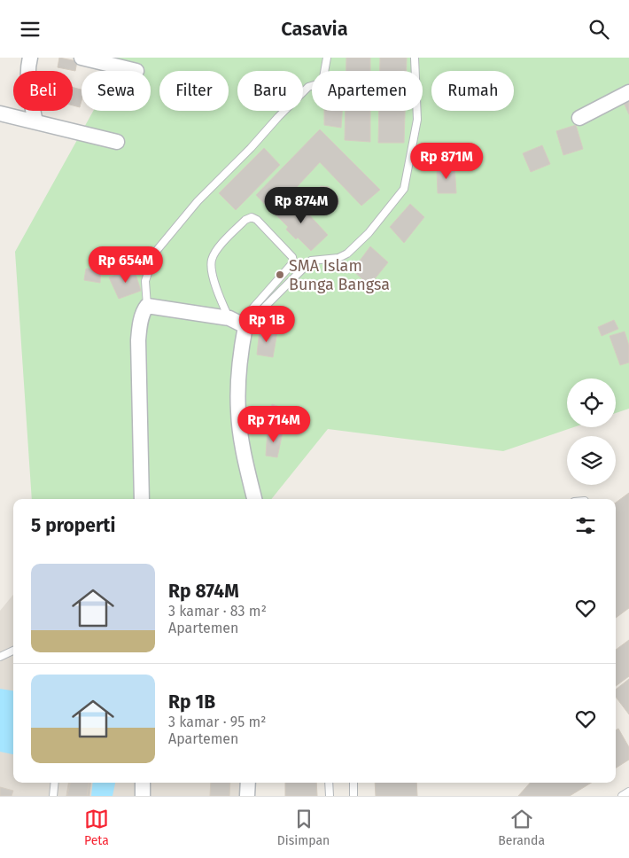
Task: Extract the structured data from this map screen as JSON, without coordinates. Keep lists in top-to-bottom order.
{
  "places": ["SMA Islam Bunga Bangsa"],
  "page": {
    "header": "Casavia",
    "chip": [
      "Beli",
      "Sewa",
      "Filter",
      "Baru",
      "Apartemen",
      "Rumah"
    ],
    "price": [
      "Rp 871M",
      "Rp 874M",
      "Rp 654M",
      "Rp 1B",
      "Rp 714M"
    ],
    "heading": "5 properti",
    "list": [
      {
        "name": "Rp 874M",
        "note": "3 kamar · 83 m² · Apartemen"
      },
      {
        "name": "Rp 1B",
        "note": "3 kamar · 95 m² · Apartemen"
      }
    ],
    "tabs": ["Peta", "Disimpan", "Beranda"]
  }
}
